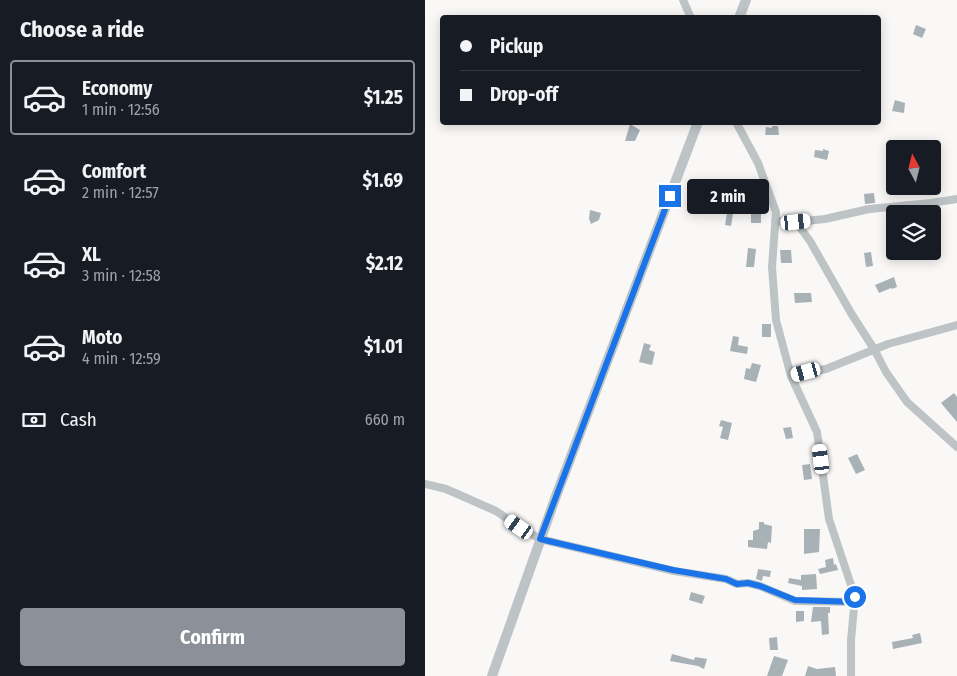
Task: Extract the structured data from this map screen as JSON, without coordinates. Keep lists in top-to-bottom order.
{
  "north": "top",
  "page": {
    "heading": "Choose a ride",
    "banner": ["Pickup", "Drop-off"],
    "list": [
      {
        "name": "Economy",
        "note": "1 min · 12:56",
        "value": "$1.25"
      },
      {
        "name": "Comfort",
        "note": "2 min · 12:57",
        "value": "$1.69"
      },
      {
        "name": "XL",
        "note": "3 min · 12:58",
        "value": "$2.12"
      },
      {
        "name": "Moto",
        "note": "4 min · 12:59",
        "value": "$1.01"
      }
    ],
    "bubble": "2 min",
    "pay": ["Cash", "660 m"],
    "buttons": "Confirm"
  }
}
